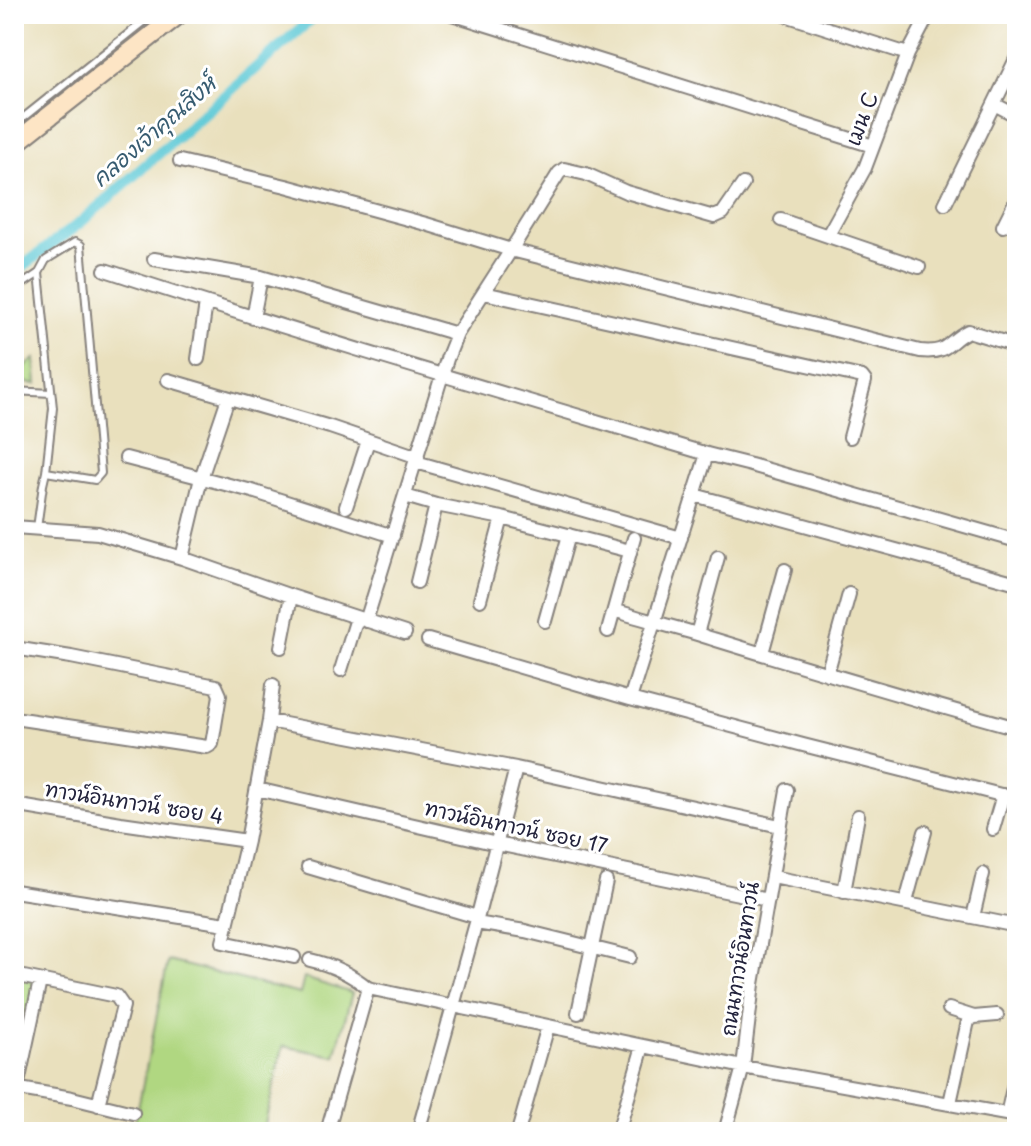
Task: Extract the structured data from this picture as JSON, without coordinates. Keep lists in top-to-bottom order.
{
  "streets": {
    "street": [
      "เมน C",
      "ทาวน์อินทาวน์ ซอย 4",
      "ทาวน์อินทาวน์ ซอย 17",
      "ถนนทาวน์อินทาวน์"
    ]
  },
  "crossings": [
    ["ทาวน์อินทาวน์ ซอย 17", "ถนนทาวน์อินทาวน์"]
  ],
  "water": ["คลองเจ้าคุณสิงห์"]
}
